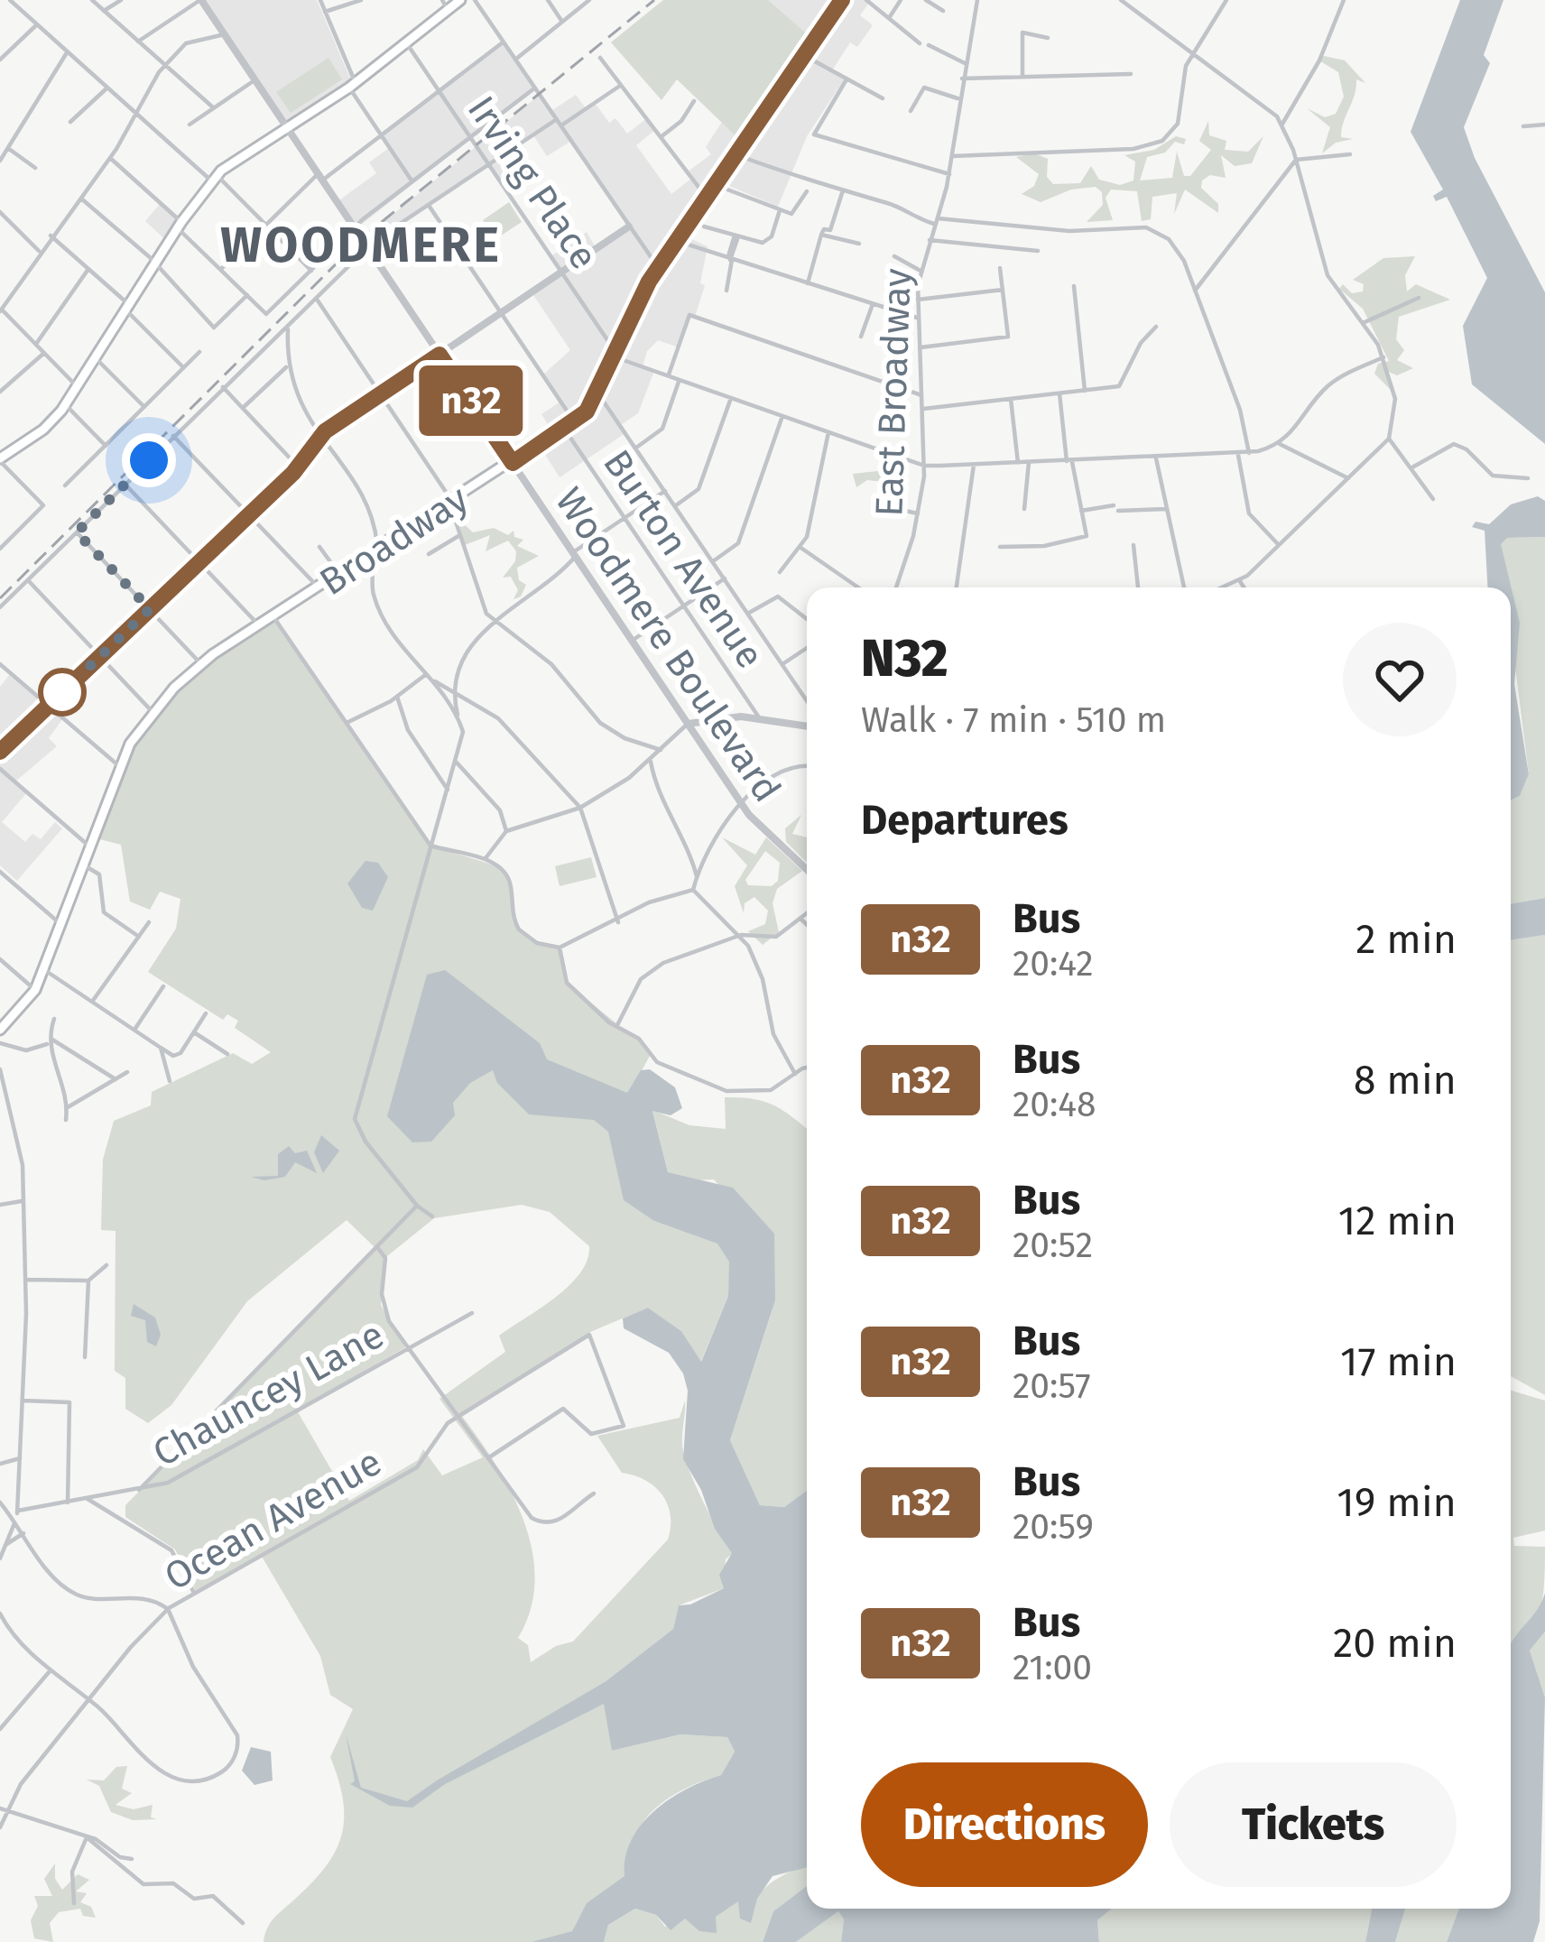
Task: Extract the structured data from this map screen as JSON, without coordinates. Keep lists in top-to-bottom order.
{
  "streets": {
    "main road": ["Broadway"],
    "street": [
      "Irving Place",
      "East Broadway",
      "Burton Avenue",
      "Woodmere Boulevard",
      "Chauncey Lane",
      "Ocean Avenue"
    ]
  },
  "crossings": [
    ["Irving Place", "Broadway"],
    ["Broadway", "Burton Avenue"],
    ["Broadway", "Woodmere Boulevard"]
  ],
  "districts": ["WOODMERE"],
  "lines": ["bus line n32"],
  "page": {
    "on_map": "n32",
    "heading": [
      ["N32", "Walk · 7 min · 510 m"],
      "Departures"
    ],
    "list": [
      {
        "mark": "n32",
        "name": "Bus",
        "note": "20:42",
        "value": "2 min"
      },
      {
        "mark": "n32",
        "name": "Bus",
        "note": "20:48",
        "value": "8 min"
      },
      {
        "mark": "n32",
        "name": "Bus",
        "note": "20:52",
        "value": "12 min"
      },
      {
        "mark": "n32",
        "name": "Bus",
        "note": "20:57",
        "value": "17 min"
      },
      {
        "mark": "n32",
        "name": "Bus",
        "note": "20:59",
        "value": "19 min"
      },
      {
        "mark": "n32",
        "name": "Bus",
        "note": "21:00",
        "value": "20 min"
      }
    ],
    "buttons": ["Directions", "Tickets"]
  }
}
